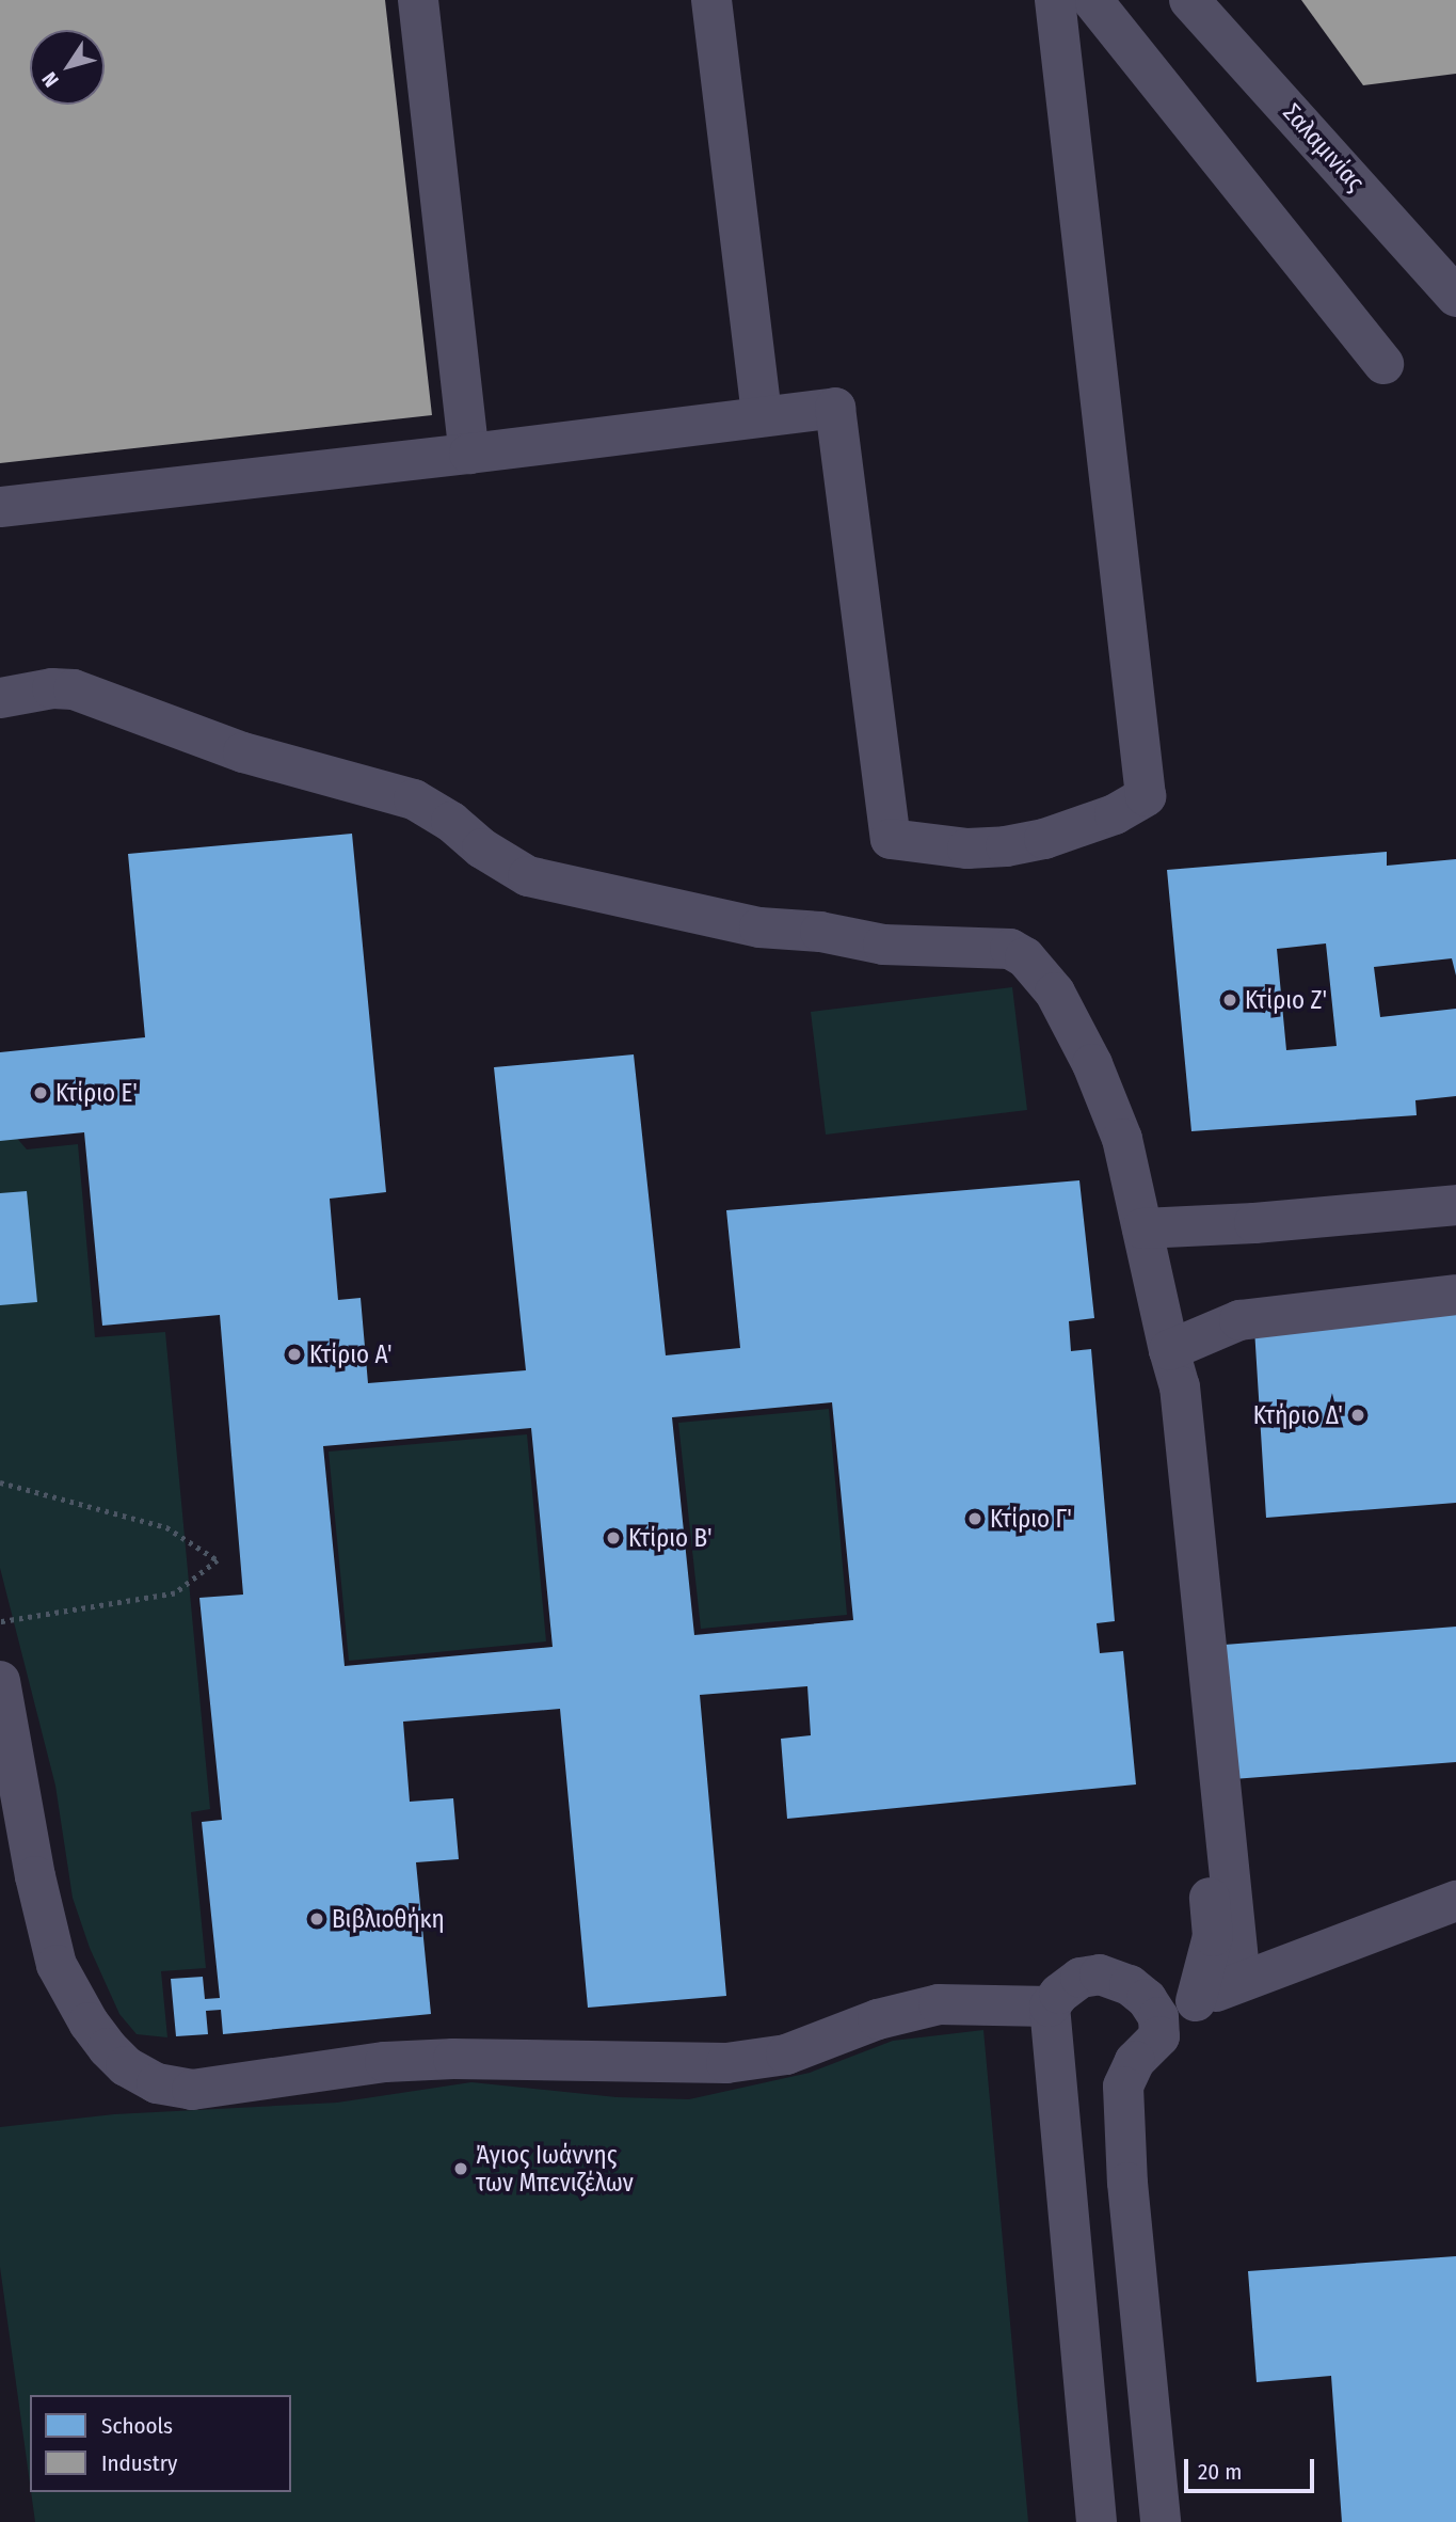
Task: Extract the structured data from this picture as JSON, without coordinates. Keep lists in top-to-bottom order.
{
  "streets": {
    "street": ["Σαλαμινίας"]
  },
  "places": [
    "Κτίριο Ζ'",
    "Κτίριο Ε'",
    "Κτίριο Α'",
    "Κτήριο Δ'",
    "Κτίριο Γ'",
    "Κτίριο Β'",
    "Βιβλιοθήκη",
    "Άγιος Ιωάννης των Μπενιζέλων"
  ],
  "legend": ["Schools", "Industry"],
  "scale_bar": "20 m",
  "north": "bottom left"
}
